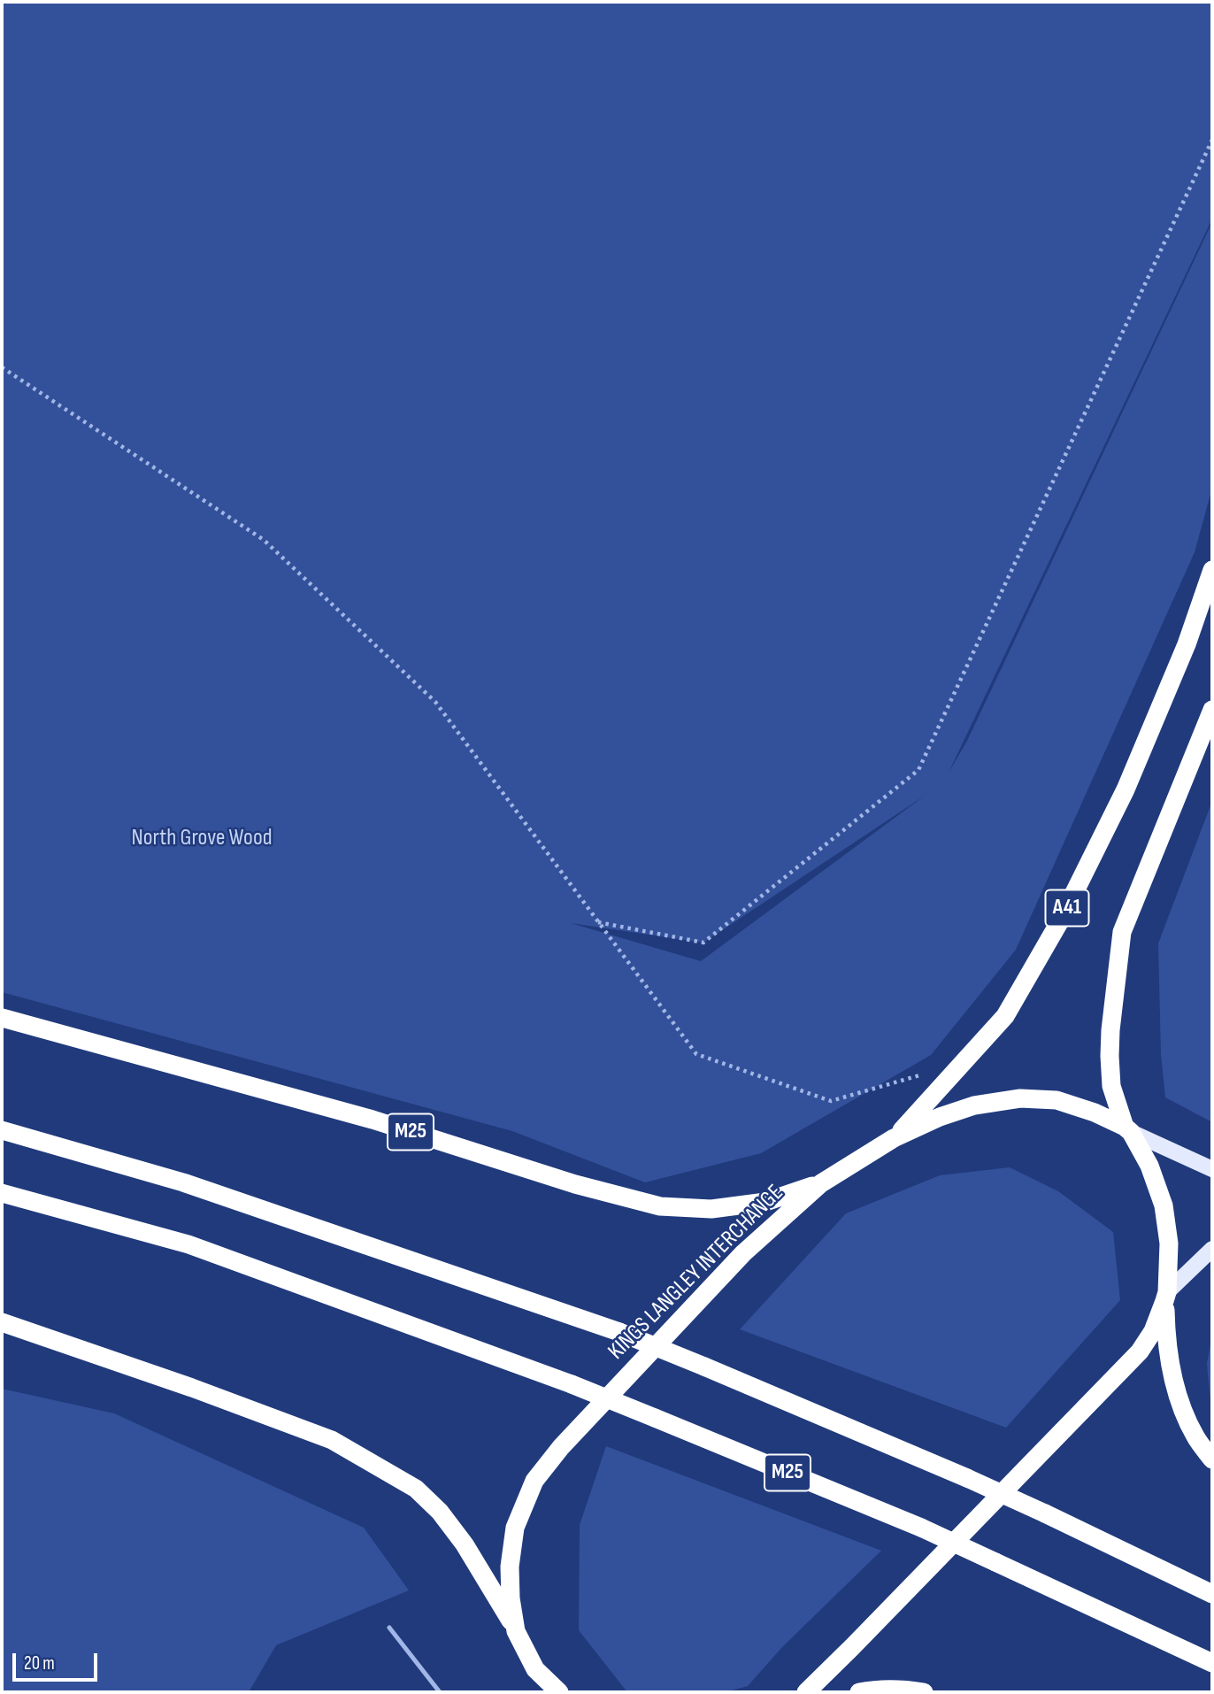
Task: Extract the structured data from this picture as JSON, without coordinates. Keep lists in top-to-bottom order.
{
  "streets": {
    "highway": ["A41", "M25", "KINGS LANGLEY INTERCHANGE"]
  },
  "crossings": [
    ["A41", "KINGS LANGLEY INTERCHANGE"],
    ["M25", "KINGS LANGLEY INTERCHANGE"]
  ],
  "parks": ["North Grove Wood"],
  "scale_bar": "20 m"
}
